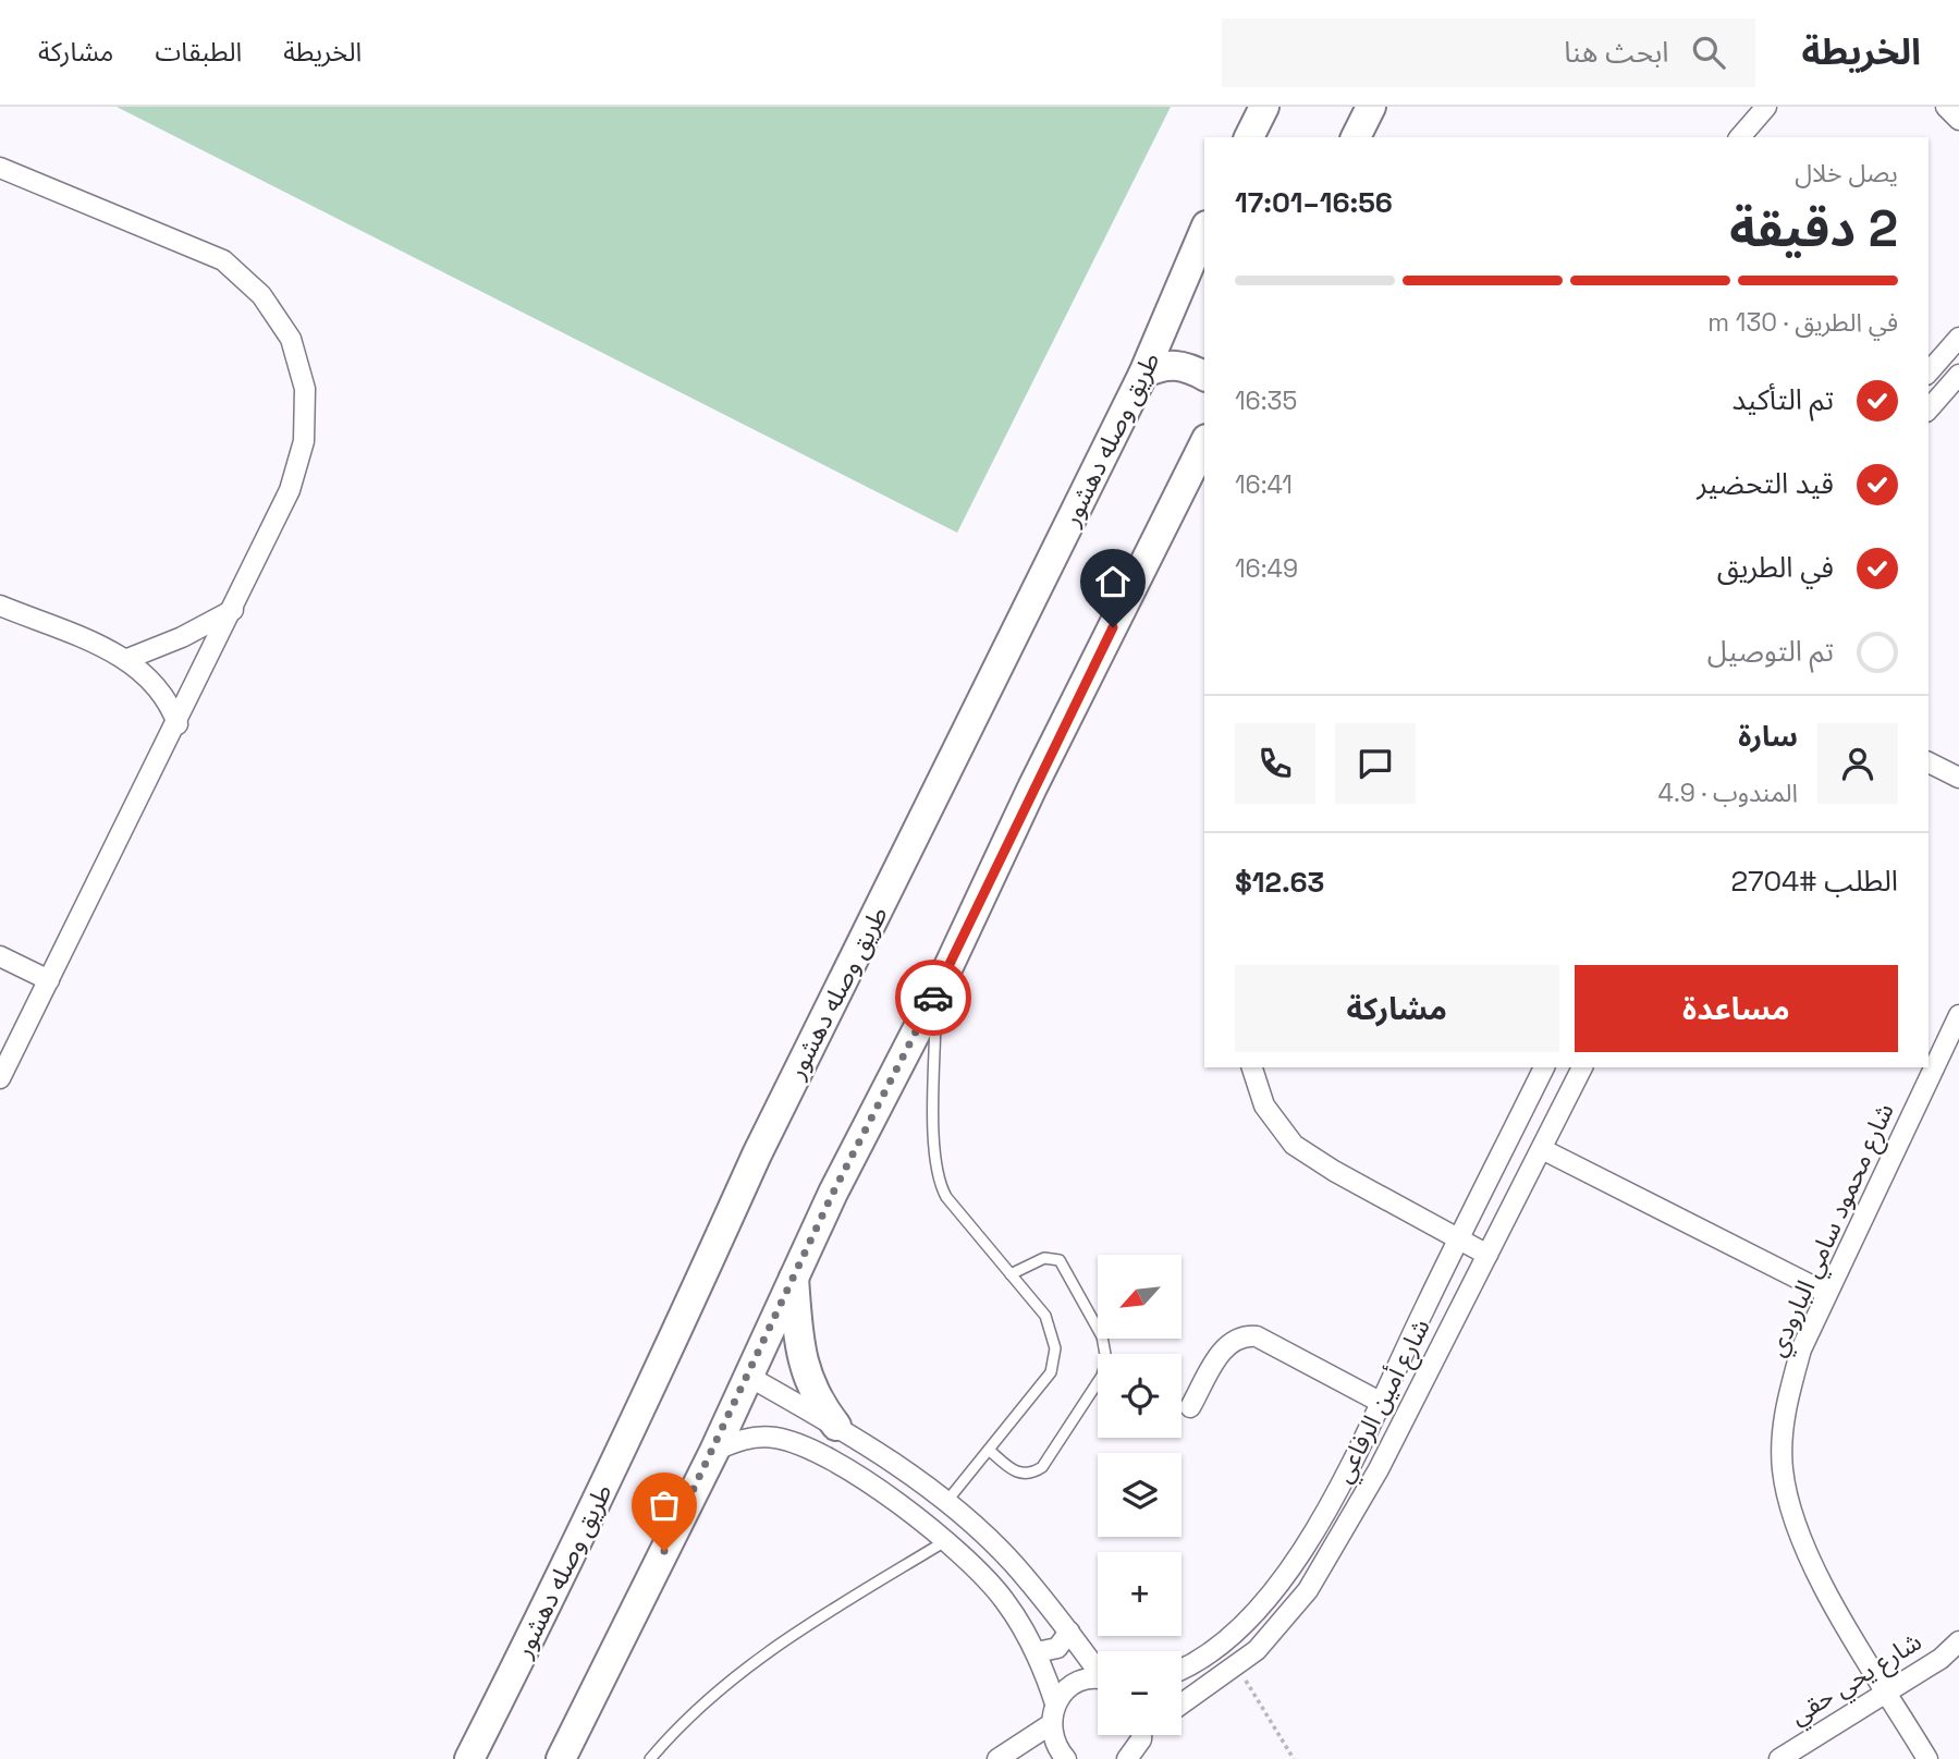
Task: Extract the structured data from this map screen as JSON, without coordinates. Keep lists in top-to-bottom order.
{
  "streets": {
    "main road": ["طريق وصله دهشور"],
    "street": ["شارع محمود سامي البارودي", "شارع أمين الرفاعي", "شارع يحي حقي"]
  },
  "crossings": [
    ["شارع محمود سامي البارودي", "شارع يحي حقي"]
  ],
  "north": "bottom left",
  "page": {
    "header": "الخريطة",
    "search": "ابحث هنا",
    "nav": ["الخريطة", "الطبقات", "مشاركة"],
    "heading": ["2 دقيقة", "يصل خلال", "16:56–17:01"],
    "panel": [
      "سارة",
      "المندوب · 4.9",
      "الطلب #2704",
      "$12.63"
    ],
    "bar": "في الطريق · 130 m",
    "list": [
      ["تم التأكيد", "16:35"],
      ["قيد التحضير", "16:41"],
      ["في الطريق", "16:49"],
      "تم التوصيل"
    ],
    "buttons": ["مساعدة", "مشاركة"],
    "map_buttons": ["+", "−"]
  }
}
